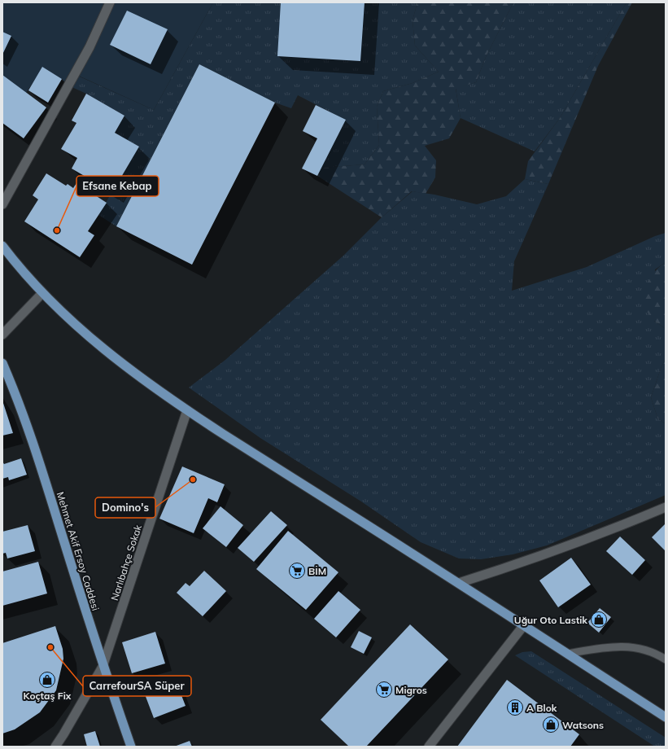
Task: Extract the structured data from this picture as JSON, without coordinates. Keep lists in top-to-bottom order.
{
  "streets": {
    "main road": ["Mehmet Akif Ersoy Caddesi"],
    "street": ["Narlıbahçe Sokak"]
  },
  "crossings": [
    ["Mehmet Akif Ersoy Caddesi", "Narlıbahçe Sokak"]
  ],
  "places": {
    "other": ["Efsane Kebap", "Domino's", "CarrefourSA Süper"],
    "supermarket": ["BİM", "Migros"],
    "shop": ["Uğur Oto Lastik", "Koçtaş Fix", "Watsons"],
    "building": ["A Blok"]
  }
}
